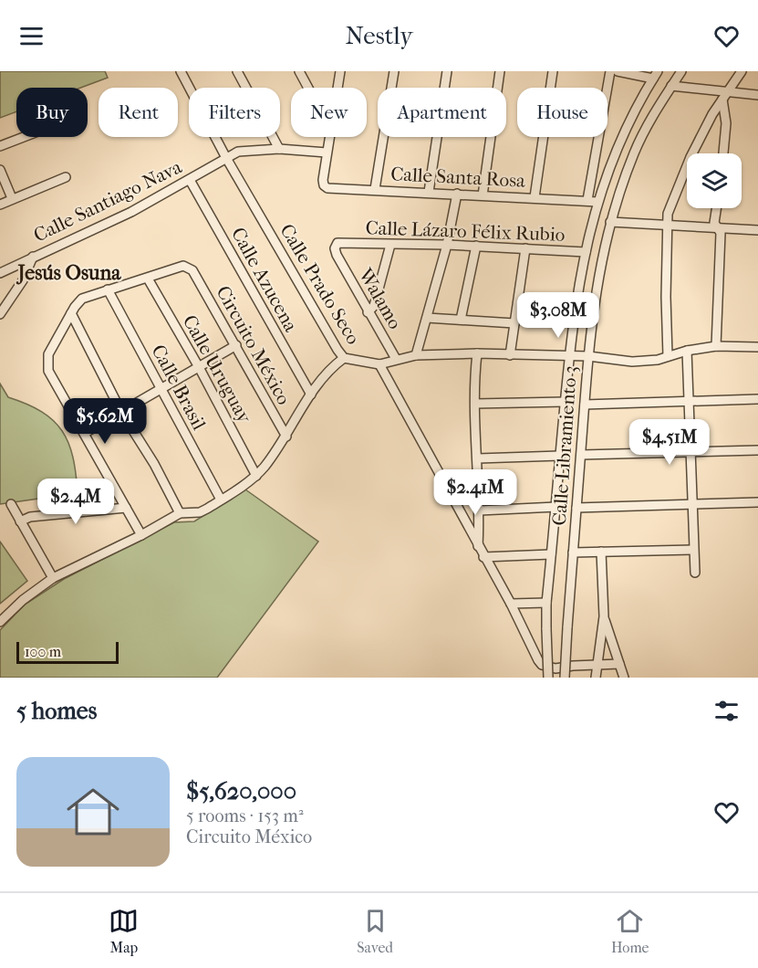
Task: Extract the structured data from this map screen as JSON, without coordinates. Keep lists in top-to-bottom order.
{
  "streets": {
    "street": [
      "Calle Santa Rosa",
      "Calle Santiago Nava",
      "Calle Lázaro Félix Rubio",
      "Calle Azucena",
      "Calle Prado Seco",
      "Walamo",
      "Circuito México",
      "Calle Uruguay",
      "Calle Brasil",
      "Calle Libramiento 3"
    ]
  },
  "crossings": [
    ["Calle Santa Rosa", "Calle Santiago Nava"],
    ["Calle Santa Rosa", "Calle Libramiento 3"],
    ["Calle Santiago Nava", "Calle Azucena"],
    ["Calle Santiago Nava", "Calle Prado Seco"],
    ["Calle Lázaro Félix Rubio", "Walamo"],
    ["Calle Lázaro Félix Rubio", "Calle Libramiento 3"],
    ["Circuito México", "Calle Uruguay"]
  ],
  "districts": ["Jesús Osuna"],
  "scale_bar": "100 m",
  "page": {
    "header": "Nestly",
    "chip": [
      "Buy",
      "Rent",
      "Filters",
      "New",
      "Apartment",
      "House"
    ],
    "price": [
      "$3.08M",
      "$5.62M",
      "$4.51M",
      "$2.41M",
      "$2.4M"
    ],
    "scale": "100 m",
    "heading": "5 homes",
    "list": [
      {
        "name": "$5,620,000",
        "note": "5 rooms · 153 m² · Circuito México"
      }
    ],
    "tabs": ["Map", "Saved", "Home"]
  }
}
